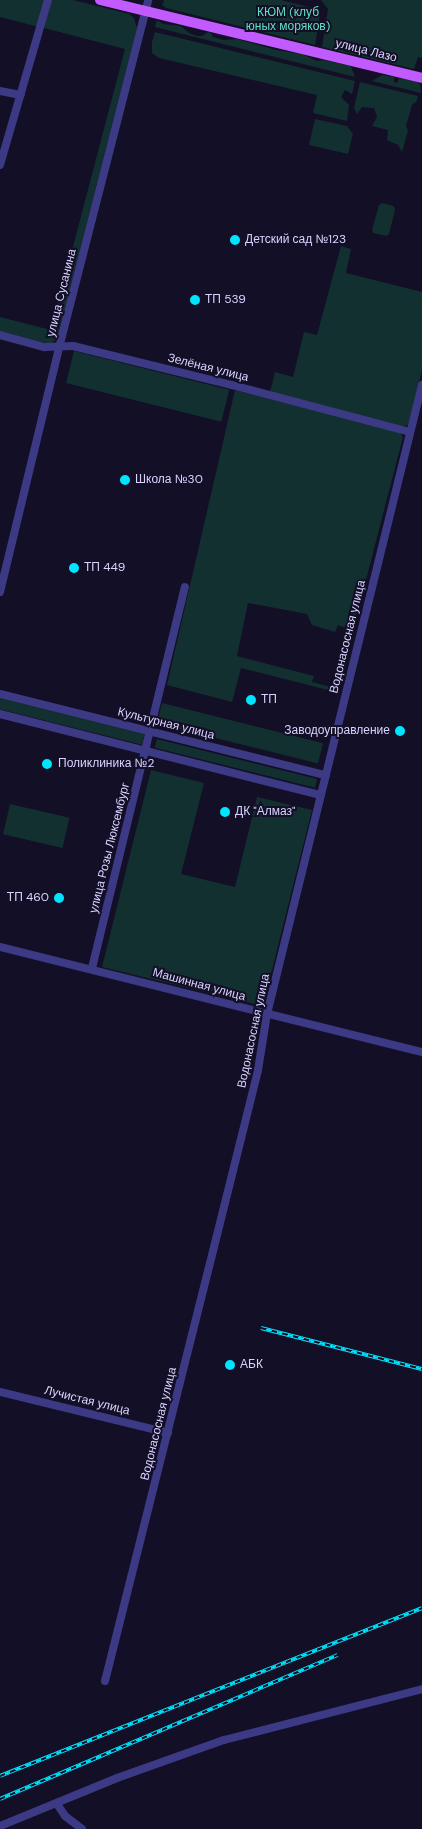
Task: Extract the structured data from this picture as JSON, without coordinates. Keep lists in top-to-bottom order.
{
  "streets": {
    "main road": ["улица Лазо"],
    "street": [
      "улица Сусанина",
      "Зелёная улица",
      "Водонасосная улица",
      "Культурная улица",
      "улица Розы Люксембург",
      "Машинная улица",
      "Лучистая улица"
    ]
  },
  "crossings": [
    ["улица Лазо", "улица Сусанина"],
    ["улица Сусанина", "Зелёная улица"],
    ["Зелёная улица", "Водонасосная улица"],
    ["Водонасосная улица", "Культурная улица"],
    ["Водонасосная улица", "Машинная улица"],
    ["Водонасосная улица", "Лучистая улица"],
    ["Культурная улица", "улица Розы Люксембург"],
    ["улица Розы Люксембург", "Машинная улица"]
  ],
  "parks": ["КЮМ (клуб юных моряков)"],
  "places": [
    "Детский сад №123",
    "ТП 539",
    "Школа №30",
    "ТП 449",
    "ТП",
    "Заводоуправление",
    "Поликлиника №2",
    "ДК \"Алмаз\"",
    "ТП 460",
    "АБК"
  ]
}
